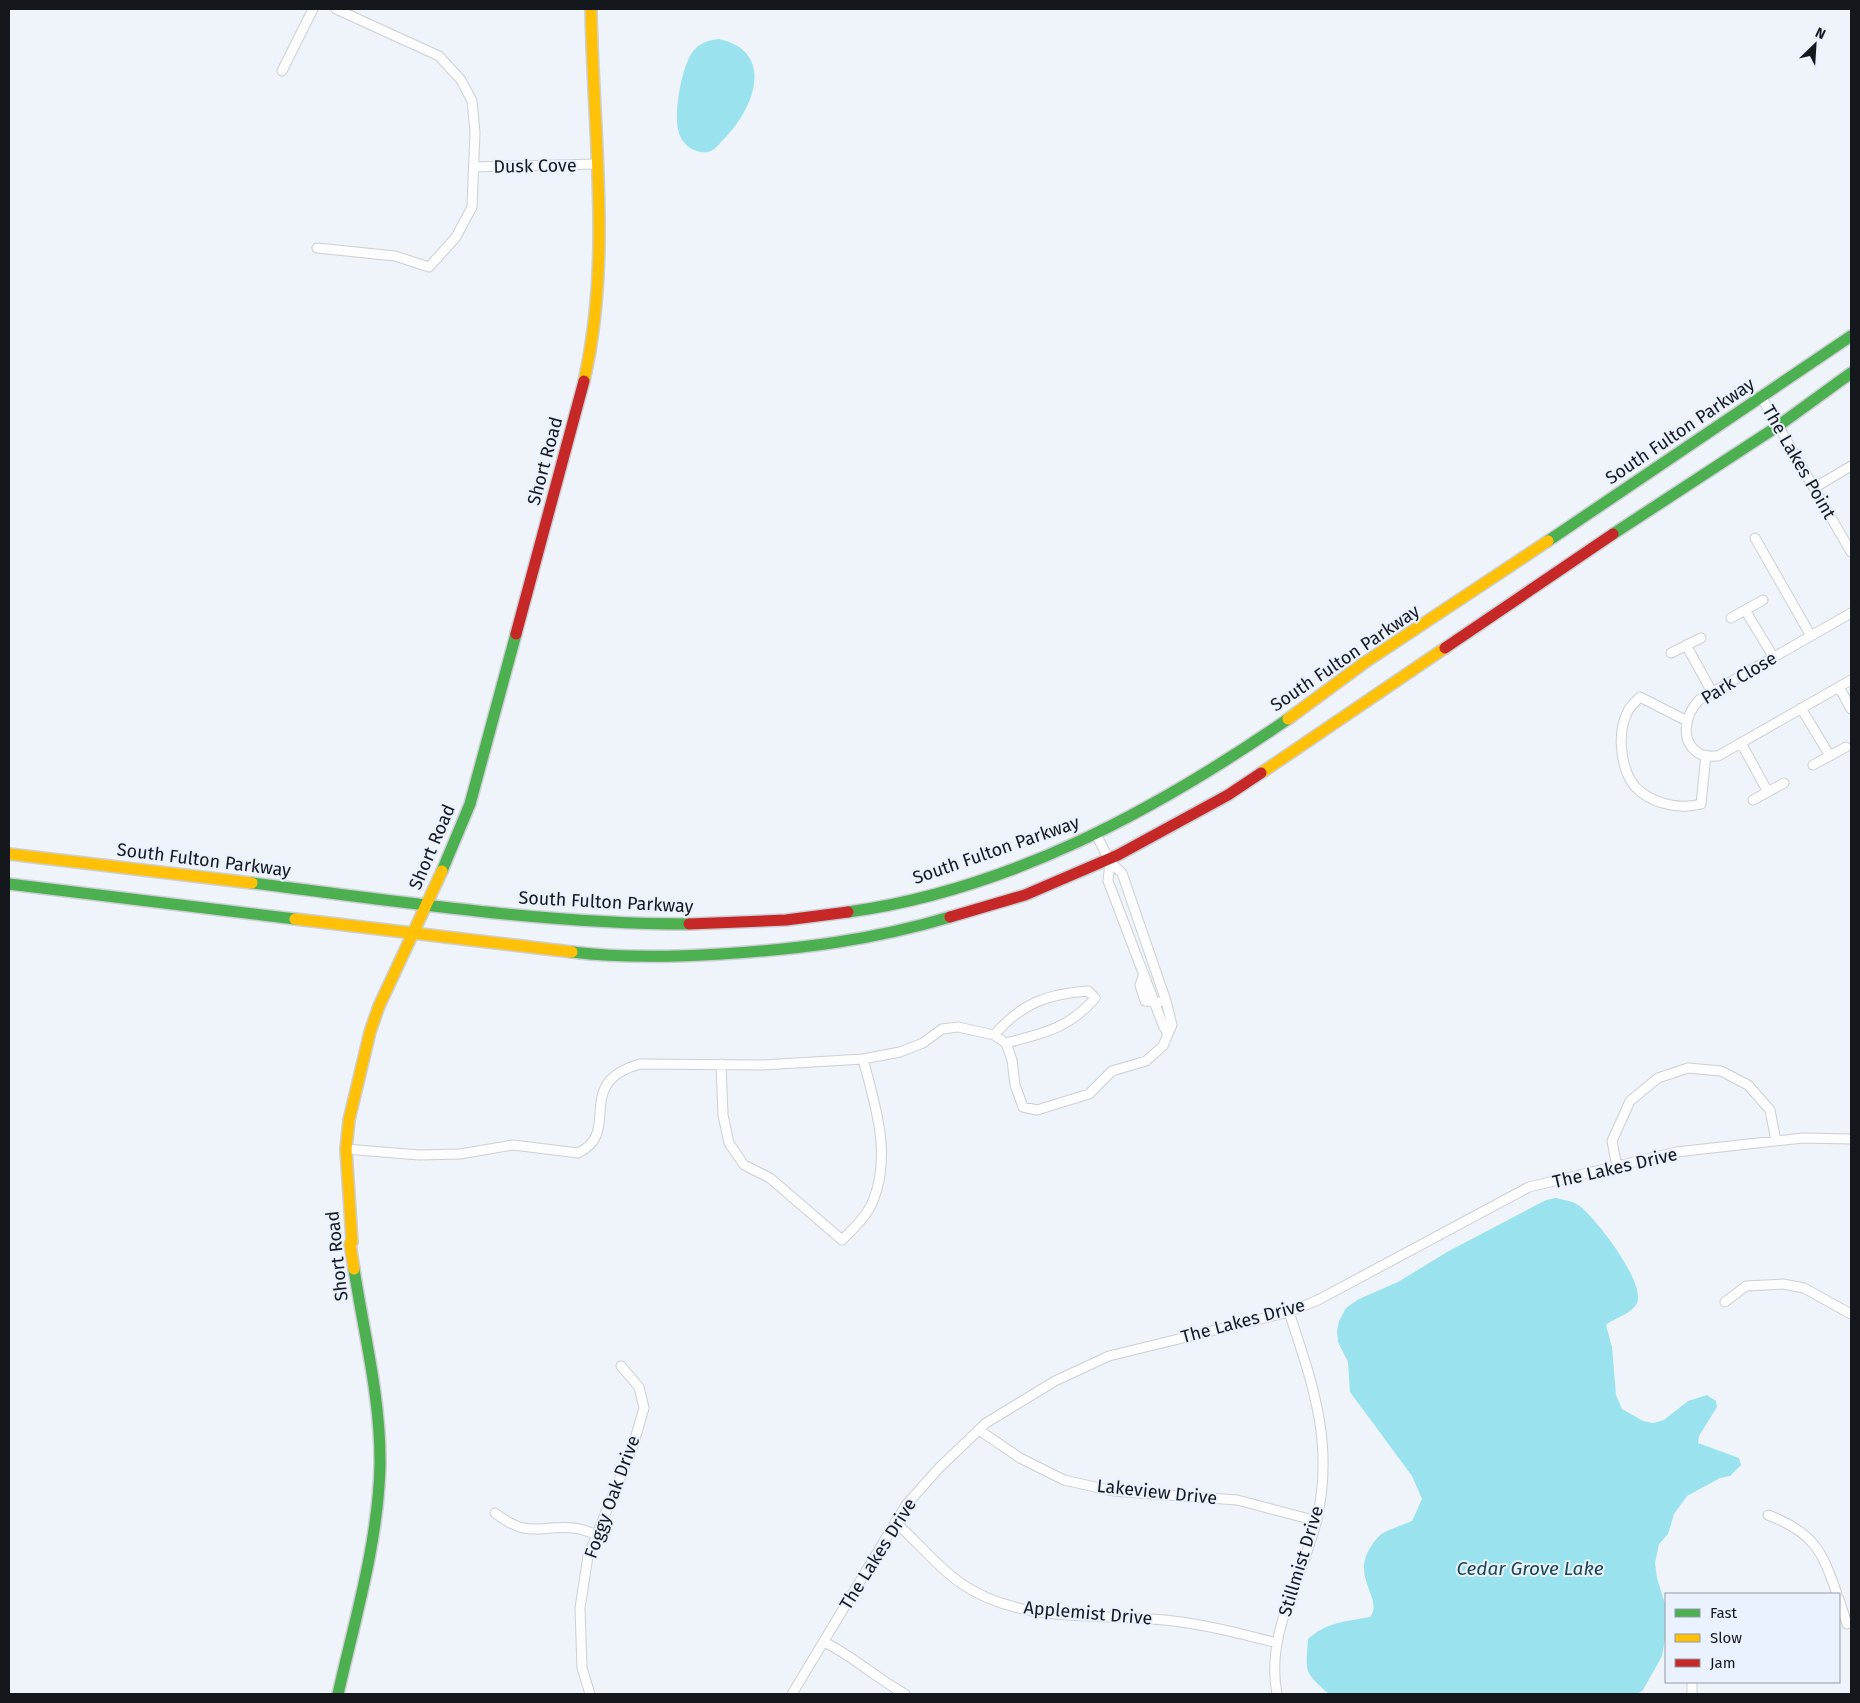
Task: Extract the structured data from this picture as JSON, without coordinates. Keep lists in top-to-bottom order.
{
  "streets": {
    "main road": ["South Fulton Parkway", "Short Road"],
    "street": [
      "Dusk Cove",
      "The Lakes Point",
      "Park Close",
      "The Lakes Drive",
      "Lakeview Drive",
      "Foggy Oak Drive",
      "Stillmist Drive",
      "Applemist Drive"
    ]
  },
  "crossings": [
    ["Dusk Cove", "Short Road"],
    ["South Fulton Parkway", "Short Road"],
    ["South Fulton Parkway", "The Lakes Point"],
    ["The Lakes Drive", "Lakeview Drive"],
    ["The Lakes Drive", "Stillmist Drive"],
    ["The Lakes Drive", "Applemist Drive"],
    ["Lakeview Drive", "Stillmist Drive"],
    ["Stillmist Drive", "Applemist Drive"]
  ],
  "water": ["Cedar Grove Lake"],
  "legend": ["Fast", "Slow", "Jam"],
  "north": "top right"
}
